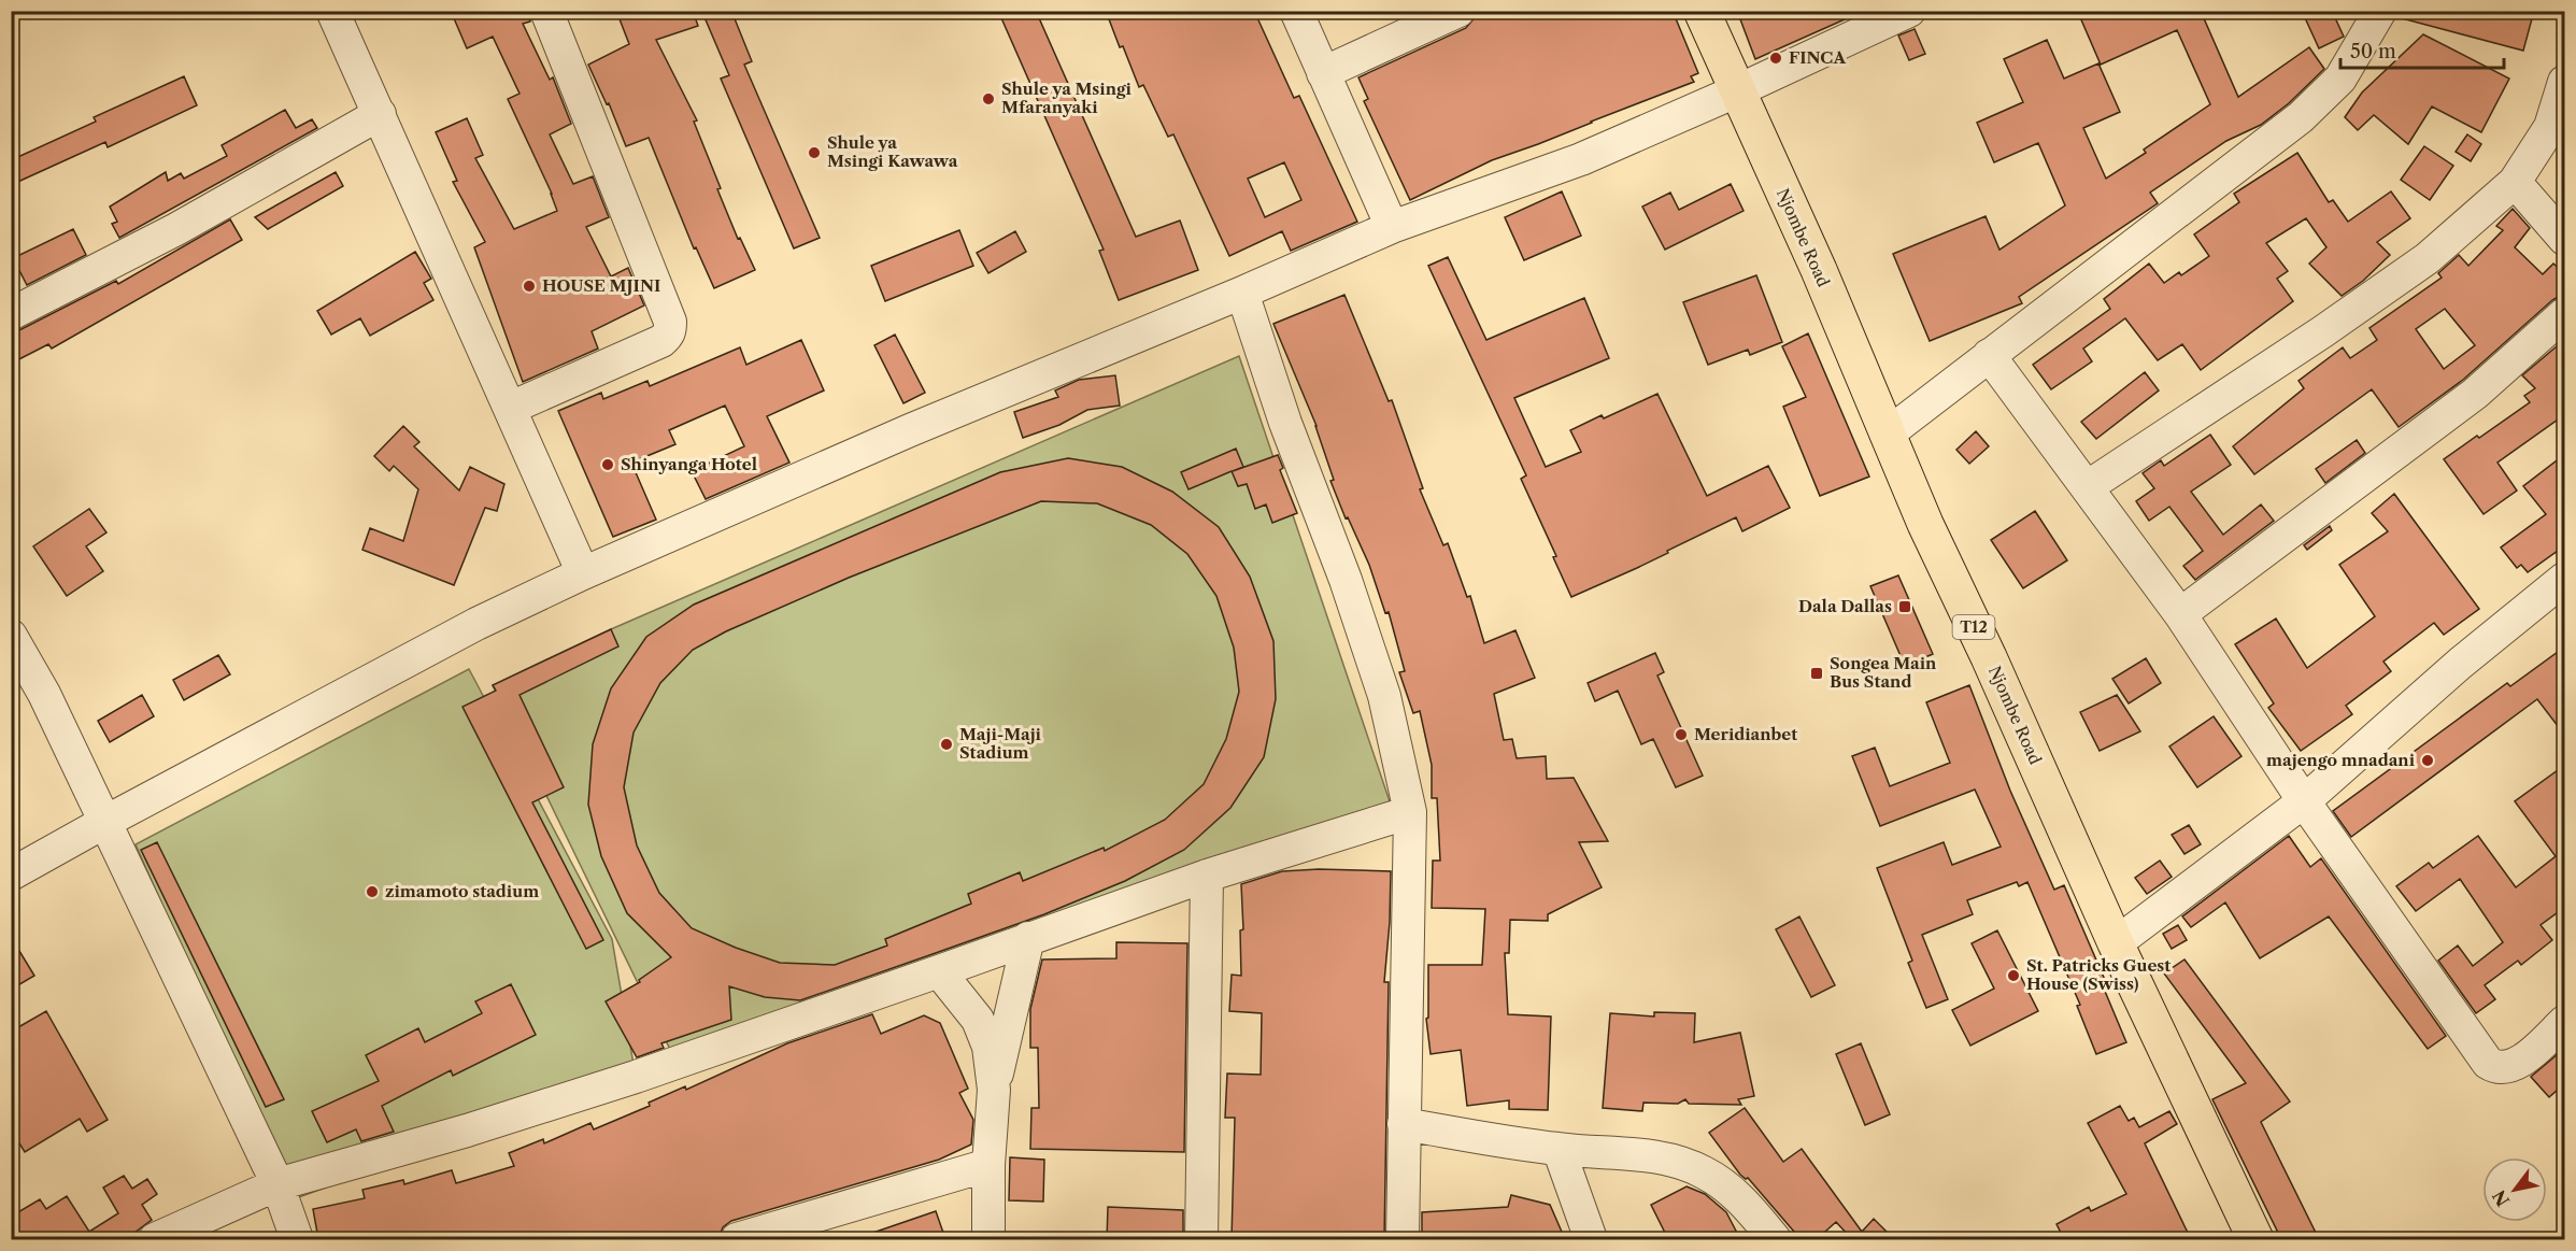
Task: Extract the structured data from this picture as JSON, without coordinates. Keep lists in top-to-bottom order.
{
  "streets": {
    "highway": ["Njombe Road", "T12"]
  },
  "places": {
    "other": [
      "FINCA",
      "Shule ya Msingi Mfaranyaki",
      "Shule ya Msingi Kawawa",
      "HOUSE MJINI",
      "Shinyanga Hotel",
      "Meridianbet",
      "Maji-Maji Stadium",
      "majengo mnadani",
      "zimamoto stadium",
      "St. Patricks Guest House (Swiss)"
    ],
    "transit": ["Dala Dallas", "Songea Main Bus Stand"]
  },
  "scale_bar": "50 m",
  "north": "bottom left"
}
